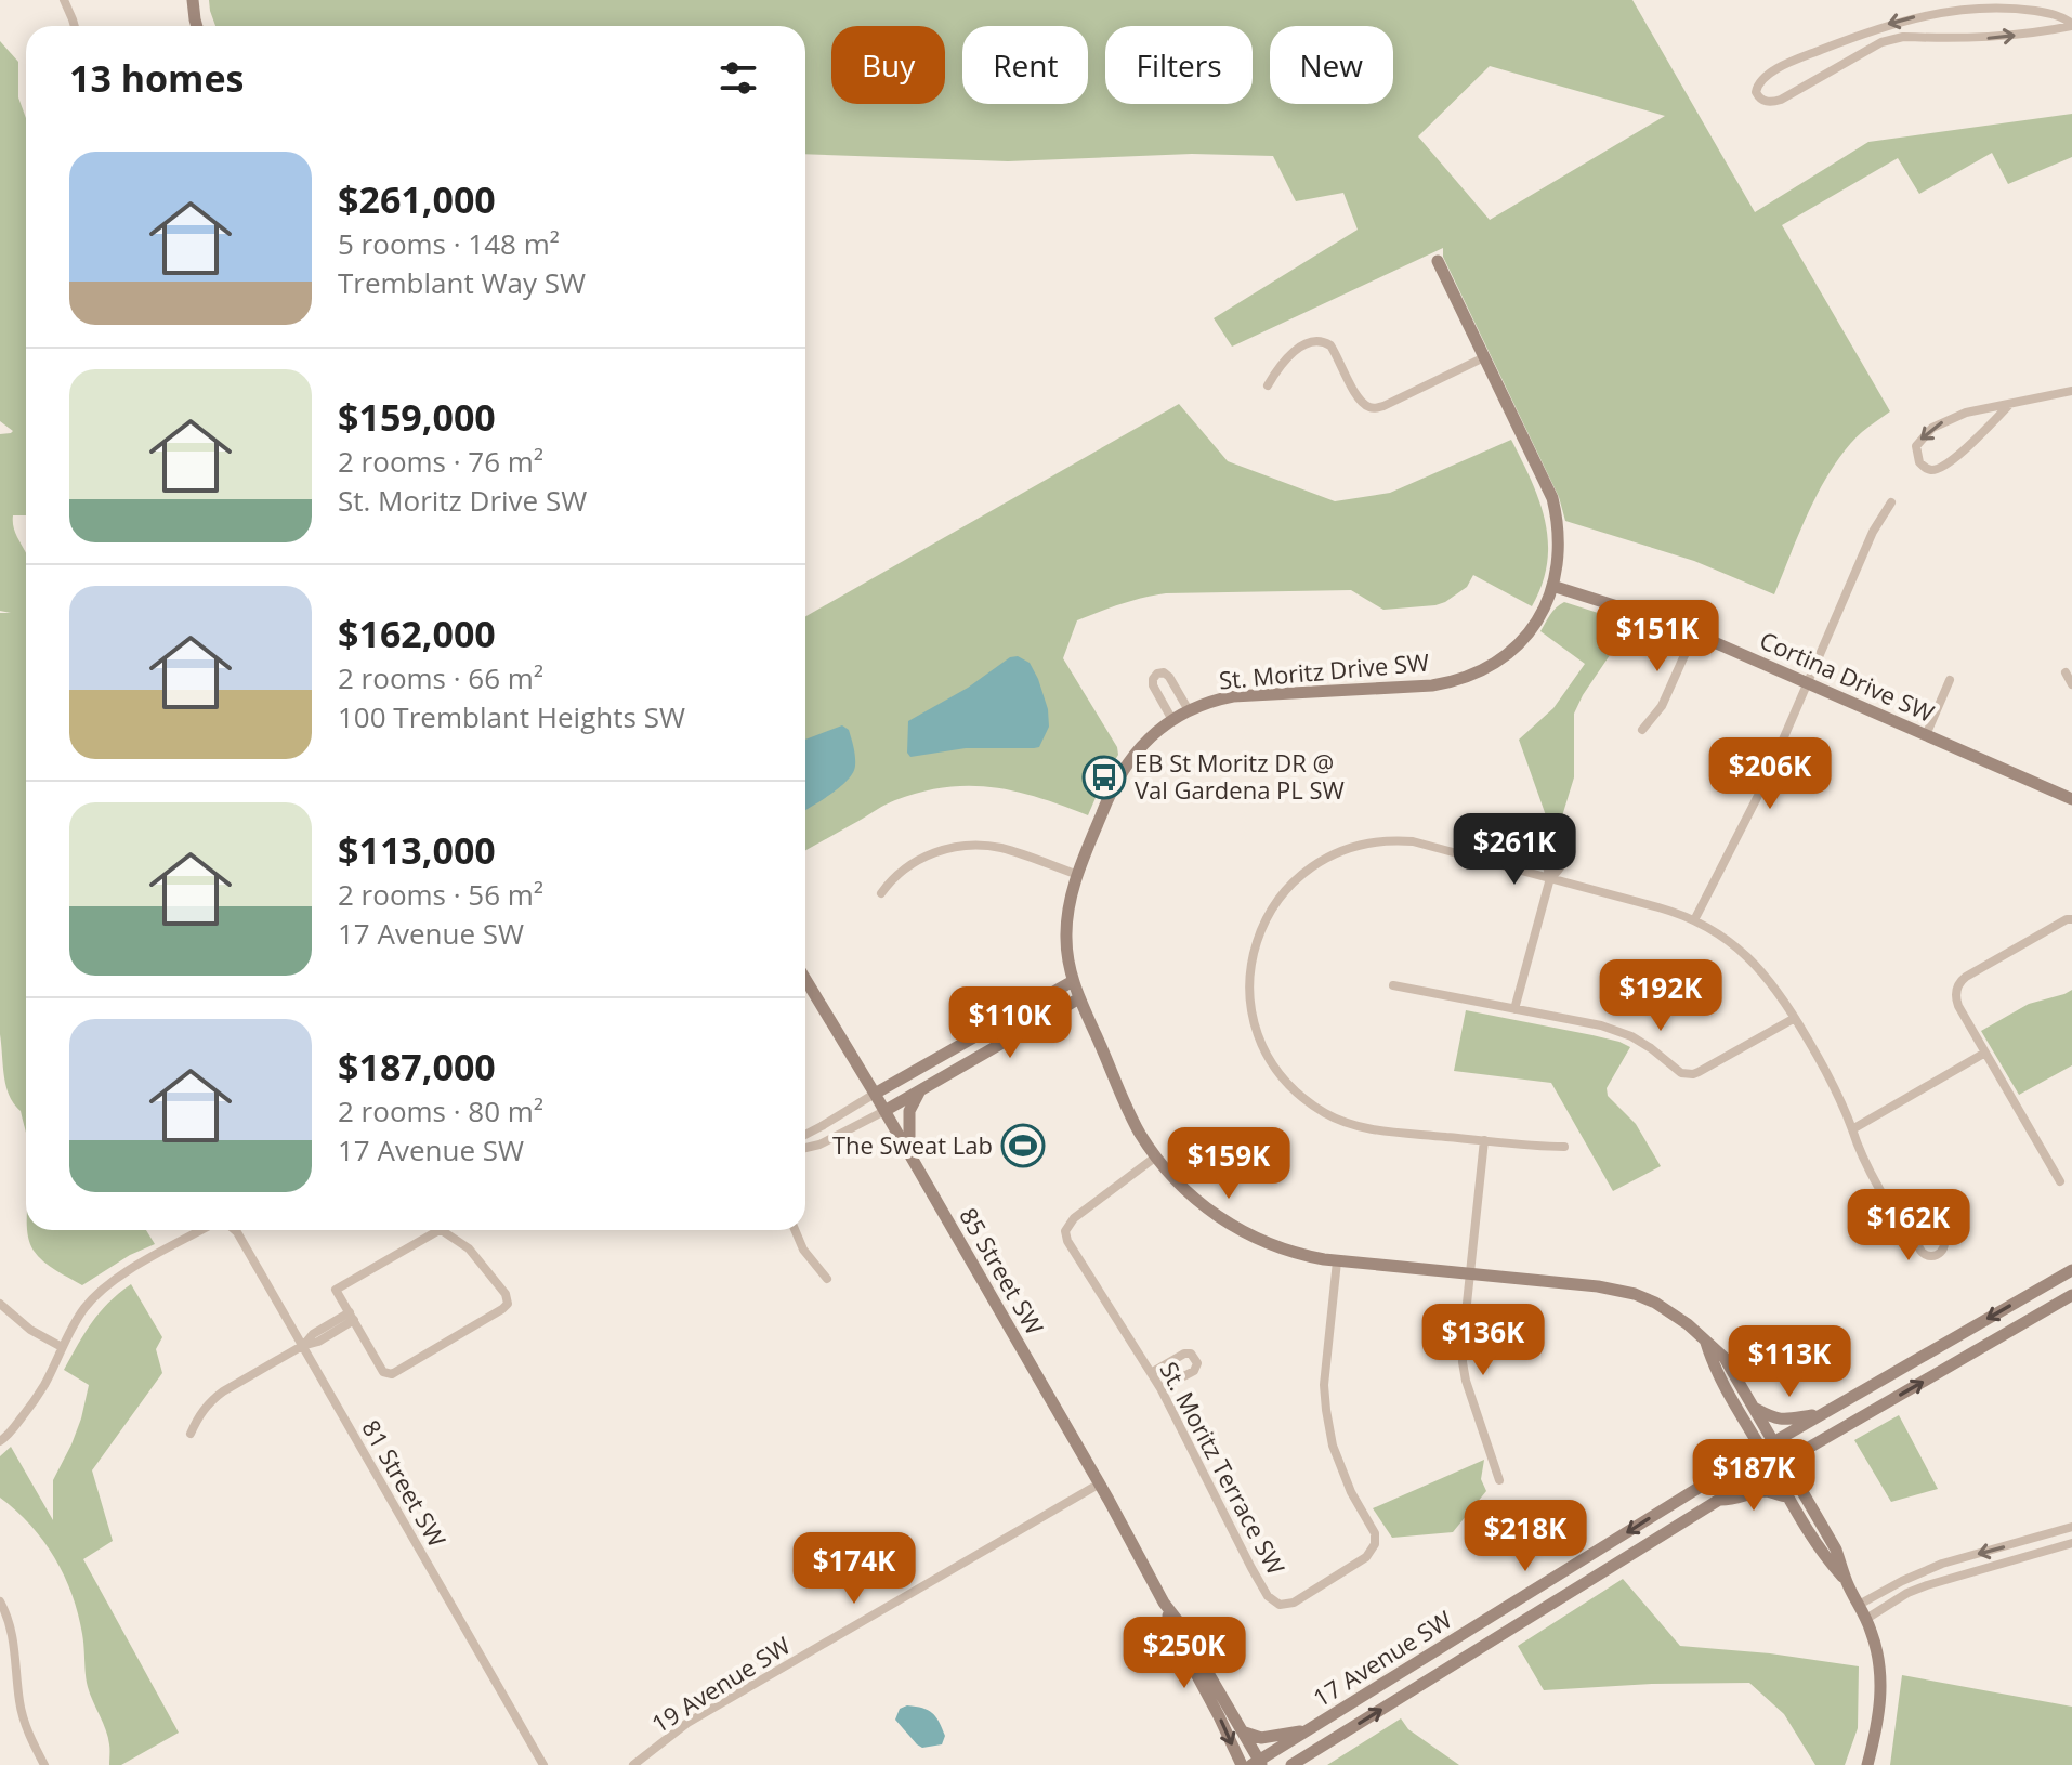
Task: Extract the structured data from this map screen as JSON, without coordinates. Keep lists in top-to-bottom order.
{
  "streets": {
    "street": [
      "St. Moritz Drive SW",
      "Cortina Drive SW",
      "85 Street SW",
      "St. Moritz Terrace SW",
      "81 Street SW",
      "17 Avenue SW",
      "19 Avenue SW"
    ]
  },
  "crossings": [
    ["St. Moritz Drive SW", "Cortina Drive SW"],
    ["St. Moritz Drive SW", "St. Moritz Terrace SW"],
    ["St. Moritz Drive SW", "17 Avenue SW"],
    ["85 Street SW", "17 Avenue SW"],
    ["85 Street SW", "19 Avenue SW"]
  ],
  "places": {
    "bus stop": ["EB St Moritz DR @ Val Gardena PL SW"],
    "sports": ["The Sweat Lab"]
  },
  "page": {
    "chip": [
      "Buy",
      "Rent",
      "Filters",
      "New"
    ],
    "heading": "13 homes",
    "list": [
      {
        "name": "$261,000",
        "note": "5 rooms · 148 m² · Tremblant Way SW"
      },
      {
        "name": "$159,000",
        "note": "2 rooms · 76 m² · St. Moritz Drive SW"
      },
      {
        "name": "$162,000",
        "note": "2 rooms · 66 m² · 100 Tremblant Heights SW"
      },
      {
        "name": "$113,000",
        "note": "2 rooms · 56 m² · 17 Avenue SW"
      },
      {
        "name": "$187,000",
        "note": "2 rooms · 80 m² · 17 Avenue SW"
      }
    ],
    "price": [
      "$151K",
      "$206K",
      "$261K",
      "$192K",
      "$110K",
      "$159K",
      "$162K",
      "$136K",
      "$113K",
      "$187K",
      "$218K",
      "$174K",
      "$250K"
    ]
  }
}
